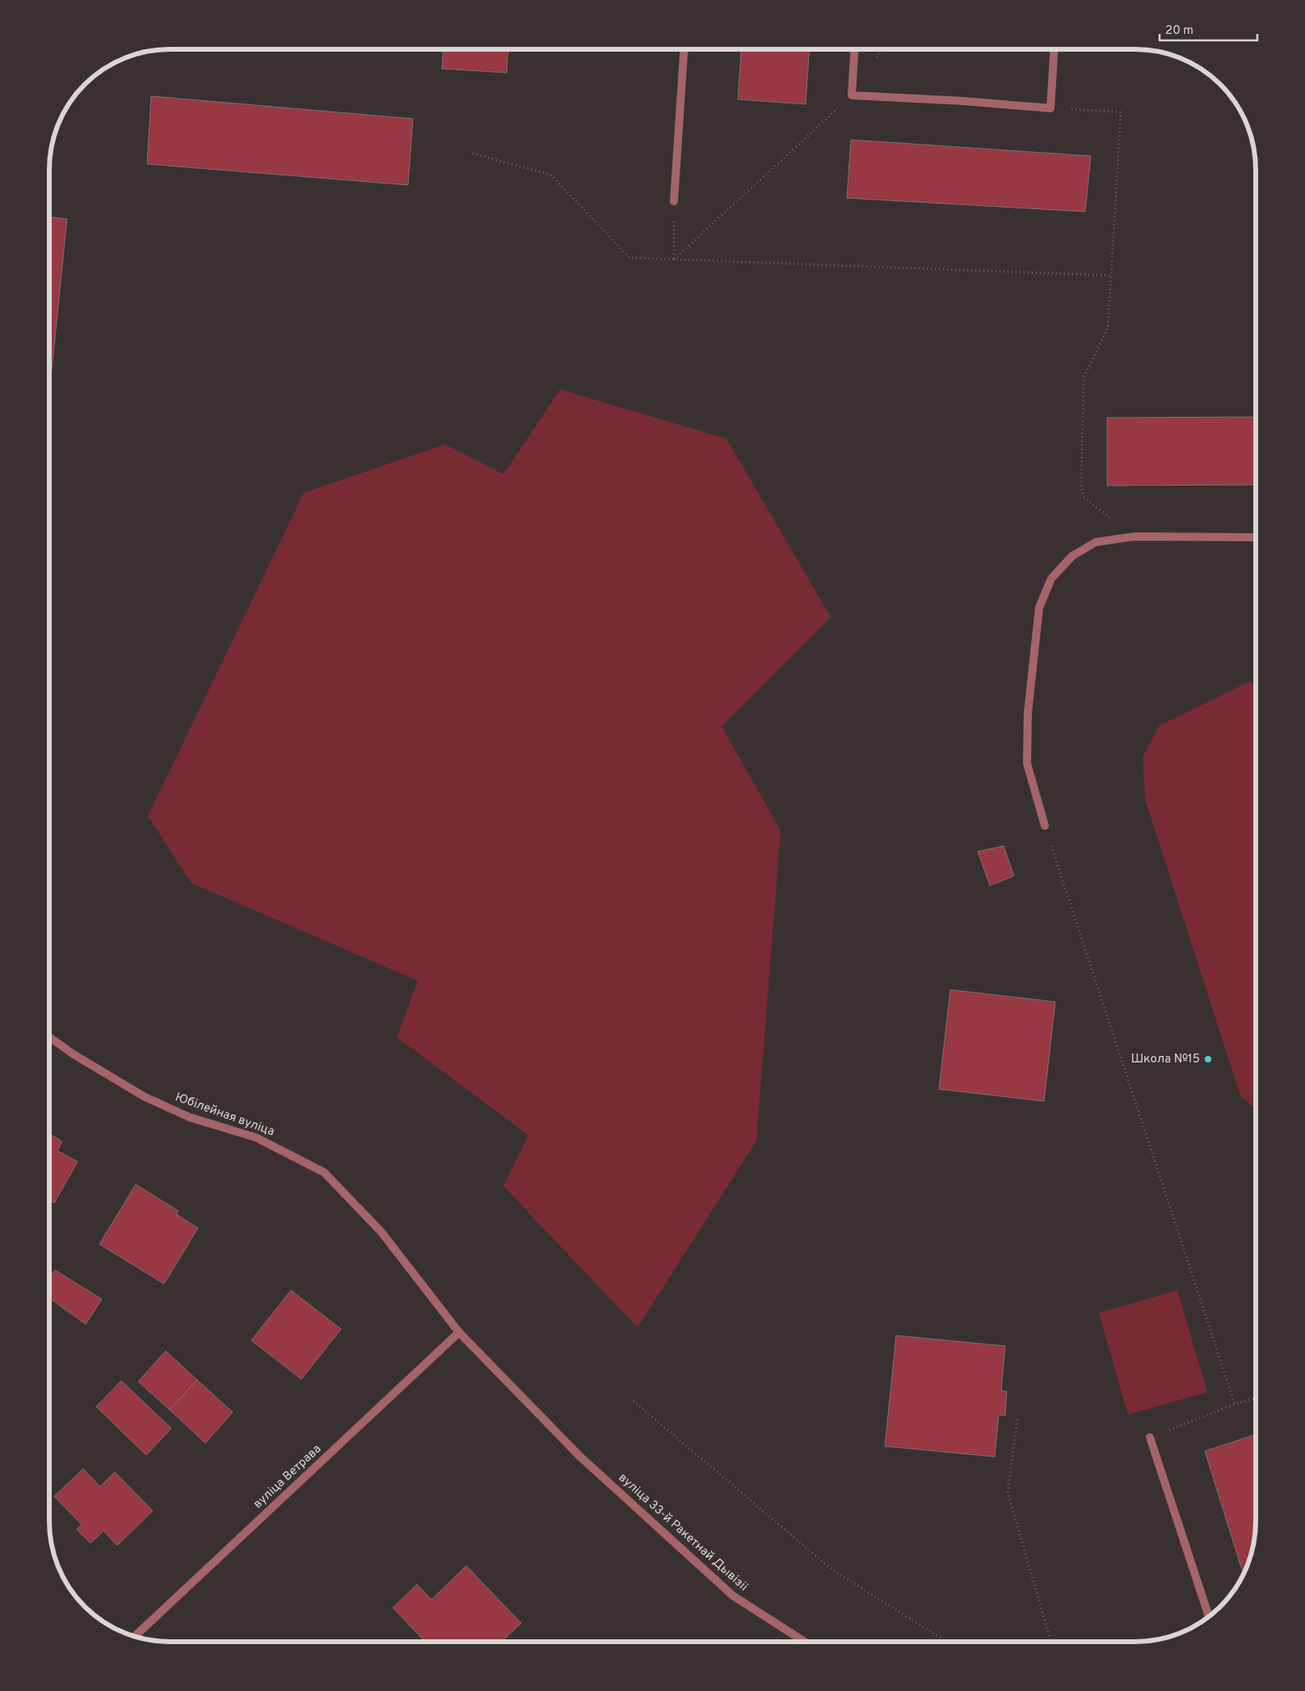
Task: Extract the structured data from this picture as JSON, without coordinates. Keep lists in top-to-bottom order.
{
  "streets": {
    "street": ["Юбілейная вуліца", "вуліца Ветрава", "вуліца 33-й Ракетнай Дывізіі"]
  },
  "crossings": [
    ["Юбілейная вуліца", "вуліца Ветрава"],
    ["Юбілейная вуліца", "вуліца 33-й Ракетнай Дывізіі"]
  ],
  "places": ["Школа №15"],
  "scale_bar": "20 m"
}
